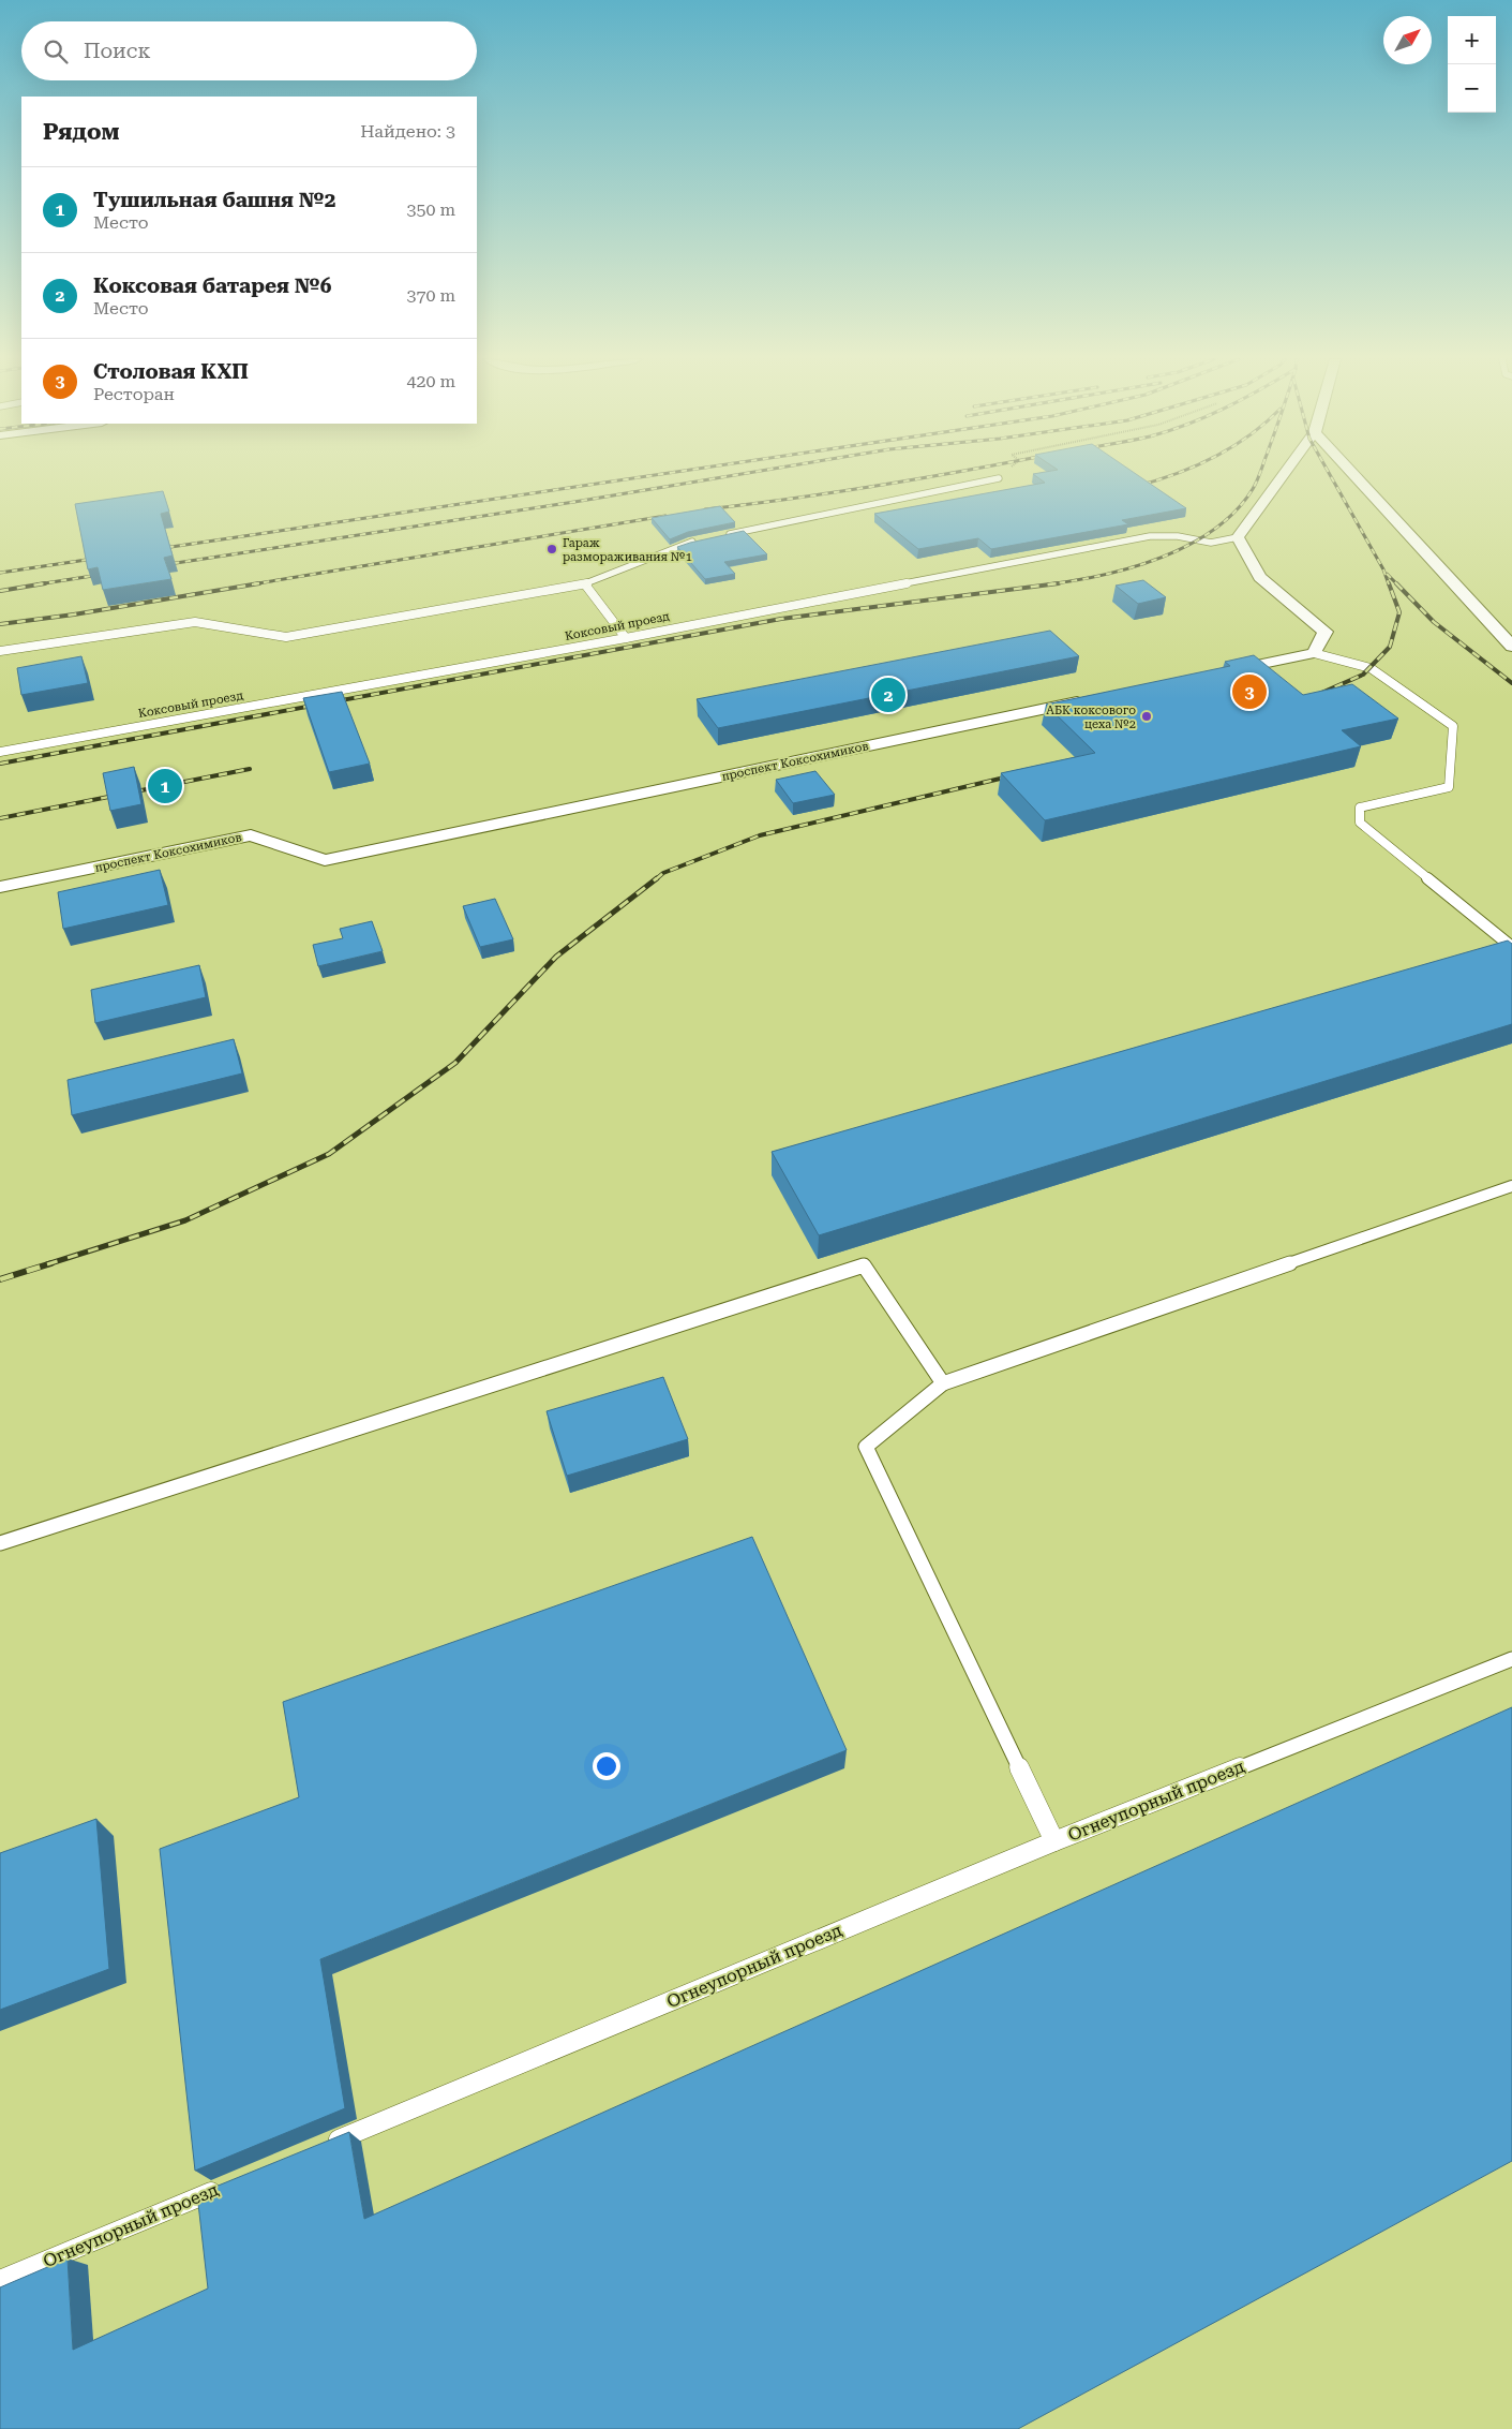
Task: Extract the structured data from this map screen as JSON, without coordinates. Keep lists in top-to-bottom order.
{
  "streets": {
    "street": ["проспект Коксохимиков"],
    "lane": ["Коксовый проезд", "Огнеупорный проезд"]
  },
  "places": ["Гараж размораживания №1", "АБК коксового цеха №2"],
  "north": "top right",
  "page": {
    "map_buttons": ["+", "−"],
    "search": "Поиск",
    "heading": ["Рядом", "Найдено: 3"],
    "list": [
      {
        "mark": "1",
        "name": "Тушильная башня №2",
        "note": "Место",
        "value": "350 m"
      },
      {
        "mark": "2",
        "name": "Коксовая батарея №6",
        "note": "Место",
        "value": "370 m"
      },
      {
        "mark": "3",
        "name": "Столовая КХП",
        "note": "Ресторан",
        "value": "420 m"
      }
    ],
    "pins": ["3", "2", "1"]
  }
}
